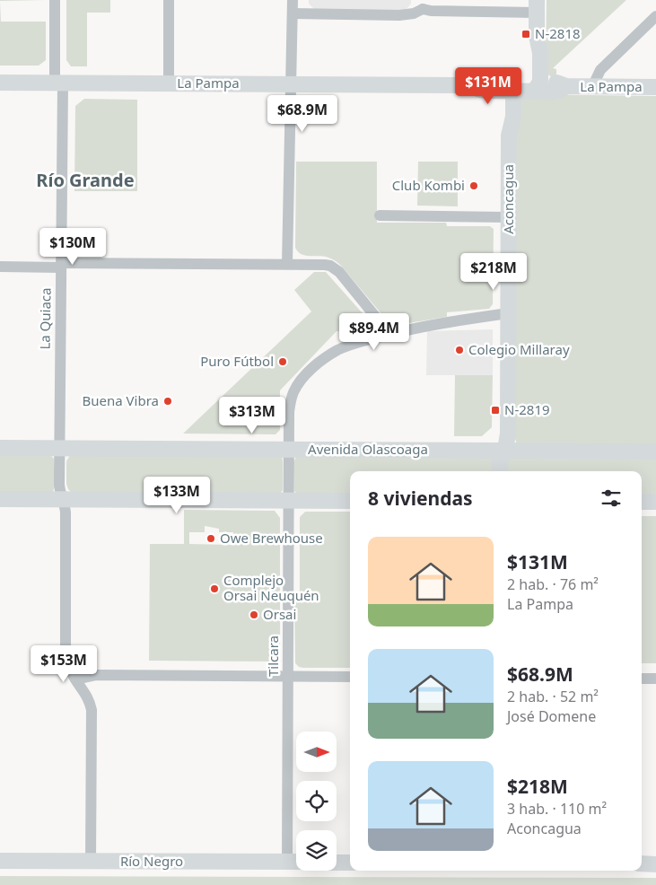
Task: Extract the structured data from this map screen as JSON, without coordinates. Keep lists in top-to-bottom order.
{
  "streets": {
    "street": [
      "La Pampa",
      "Aconcagua",
      "La Quiaca",
      "Avenida Olascoaga",
      "Tilcara",
      "Río Negro"
    ]
  },
  "crossings": [
    ["La Pampa", "Aconcagua"],
    ["La Pampa", "La Quiaca"],
    ["Aconcagua", "Avenida Olascoaga"],
    ["Aconcagua", "Tilcara"],
    ["La Quiaca", "Avenida Olascoaga"],
    ["La Quiaca", "Río Negro"],
    ["Avenida Olascoaga", "Tilcara"],
    ["Tilcara", "Río Negro"]
  ],
  "districts": ["Río Grande"],
  "places": {
    "transit": ["N-2818", "N-2819"],
    "other": [
      "Club Kombi",
      "Colegio Millaray",
      "Puro Fútbol",
      "Buena Vibra",
      "Owe Brewhouse",
      "Complejo Orsai Neuquén",
      "Orsai"
    ]
  },
  "north": "right",
  "page": {
    "price": [
      "$131M",
      "$68.9M",
      "$130M",
      "$218M",
      "$89.4M",
      "$313M",
      "$133M",
      "$153M"
    ],
    "heading": "8 viviendas",
    "list": [
      {
        "name": "$131M",
        "note": "2 hab. · 76 m² · La Pampa"
      },
      {
        "name": "$68.9M",
        "note": "2 hab. · 52 m² · José Domene"
      },
      {
        "name": "$218M",
        "note": "3 hab. · 110 m² · Aconcagua"
      }
    ]
  }
}
